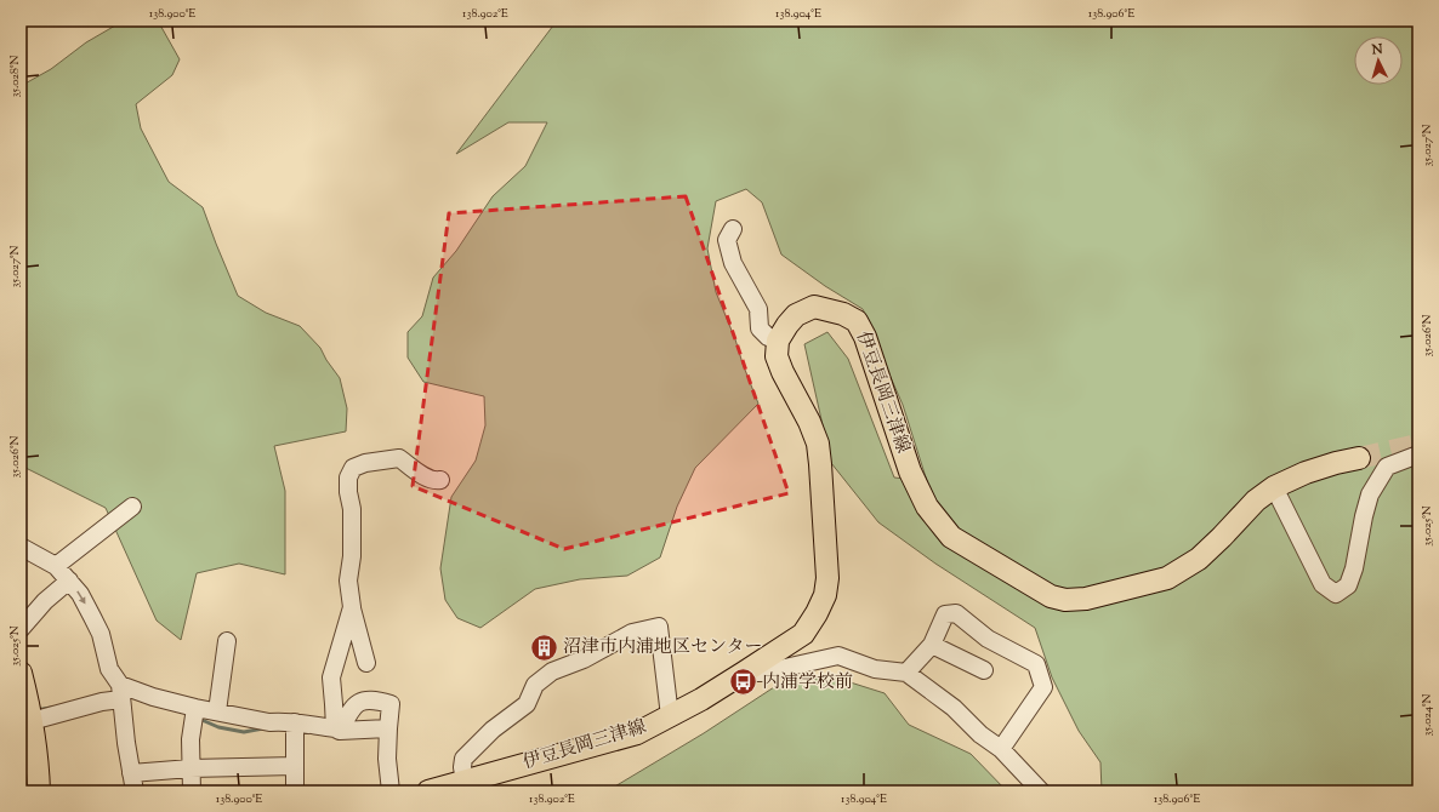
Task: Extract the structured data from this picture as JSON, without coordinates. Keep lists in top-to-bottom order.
{
  "streets": {
    "main road": ["伊豆長岡三津線"]
  },
  "places": {
    "building": ["沼津市内浦地区センター"],
    "bus stop": ["内浦学校前"]
  },
  "north": "top",
  "coordinates": [
    "138.900°E",
    "138.902°E",
    "138.904°E",
    "138.906°E",
    "35.028°N",
    "35.027°N",
    "35.026°N",
    "35.025°N",
    "35.024°N"
  ]
}
